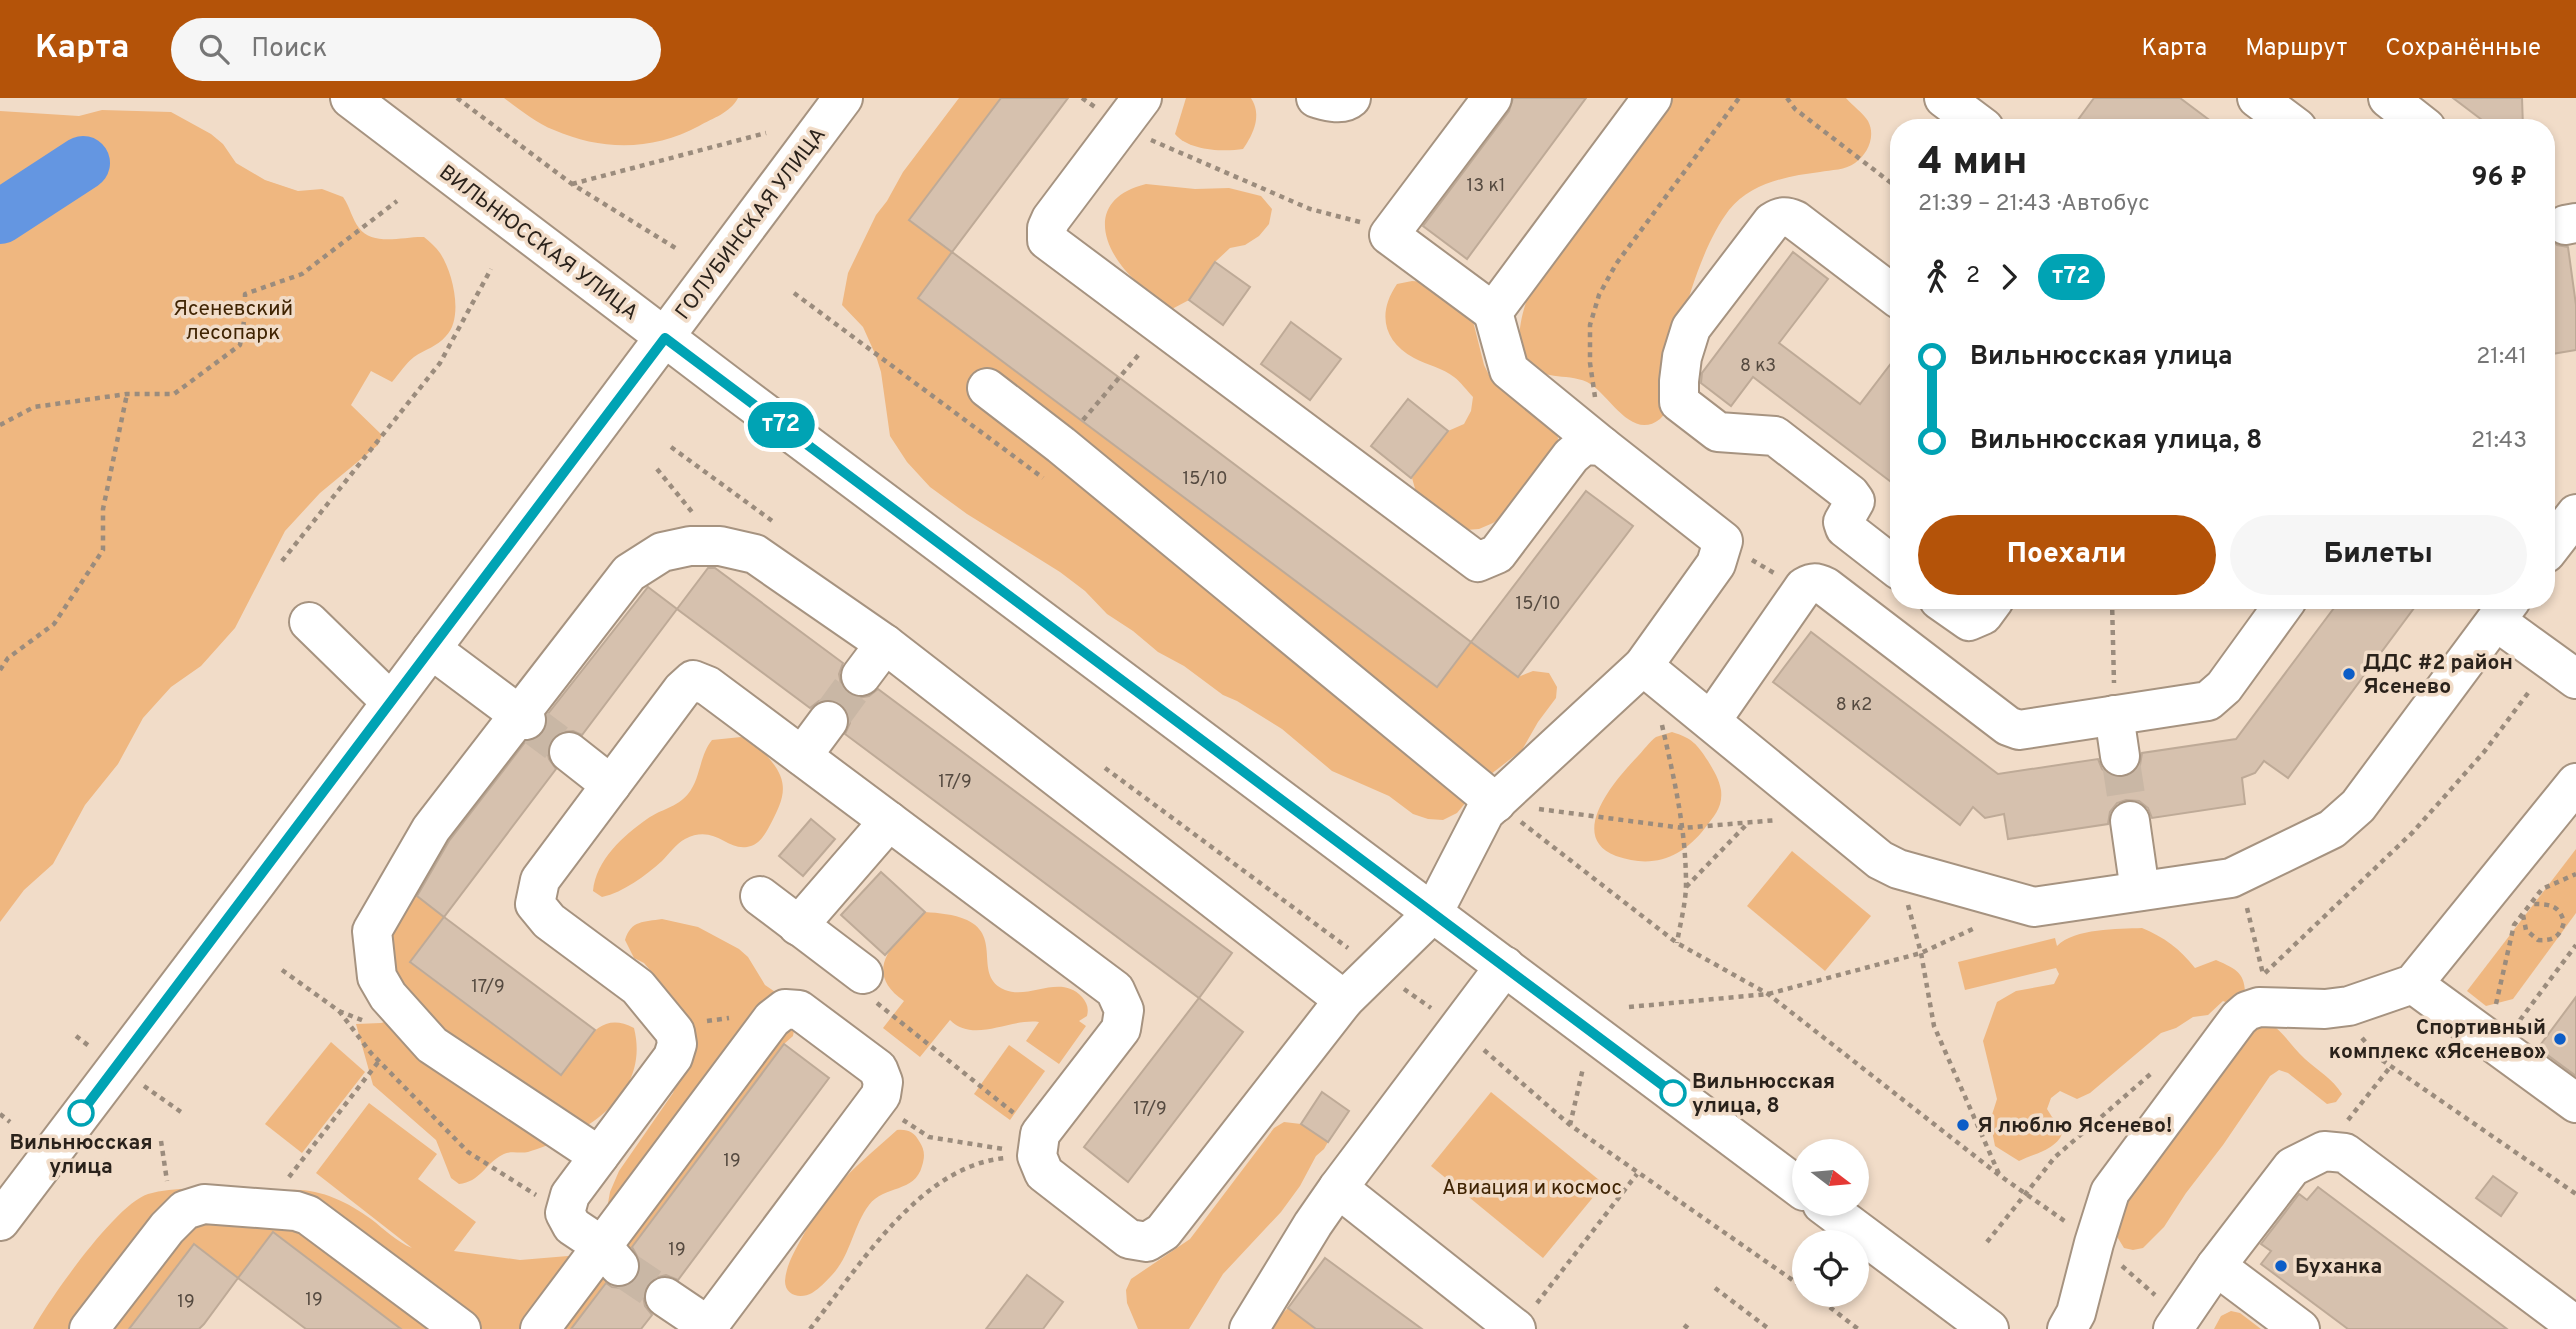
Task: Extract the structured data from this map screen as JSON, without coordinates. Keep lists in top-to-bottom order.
{
  "streets": {
    "street": ["ГОЛУБИНСКАЯ УЛИЦА", "ВИЛЬНЮССКАЯ УЛИЦА"]
  },
  "crossings": [
    ["ГОЛУБИНСКАЯ УЛИЦА", "ВИЛЬНЮССКАЯ УЛИЦА"]
  ],
  "parks": ["Ясеневский лесопарк", "Авиация и космос"],
  "places": [
    "ДДС #2 район Ясенево",
    "Спортивный комплекс «Ясенево»",
    "Вильнюсская улица, 8",
    "Вильнюсская улица",
    "Я люблю Ясенево!",
    "Буханка"
  ],
  "lines": ["bus line т72"],
  "house_numbers": [
    "13 к1",
    "8 к3",
    "15/10",
    "15/10",
    "8 к2",
    "17/9",
    "17/9",
    "17/9",
    "19",
    "19",
    "19",
    "19"
  ],
  "north": "right",
  "page": {
    "header": "Карта",
    "search": "Поиск",
    "nav": ["Карта", "Маршрут", "Сохранённые"],
    "on_map": "т72",
    "heading": ["4 мин", "21:39 – 21:43 · Автобус", "96 ₽"],
    "legs": ["2", "т72"],
    "list": [
      {
        "name": "Вильнюсская улица",
        "value": "21:41"
      },
      {
        "name": "Вильнюсская улица, 8",
        "value": "21:43"
      }
    ],
    "buttons": ["Поехали", "Билеты"]
  }
}
